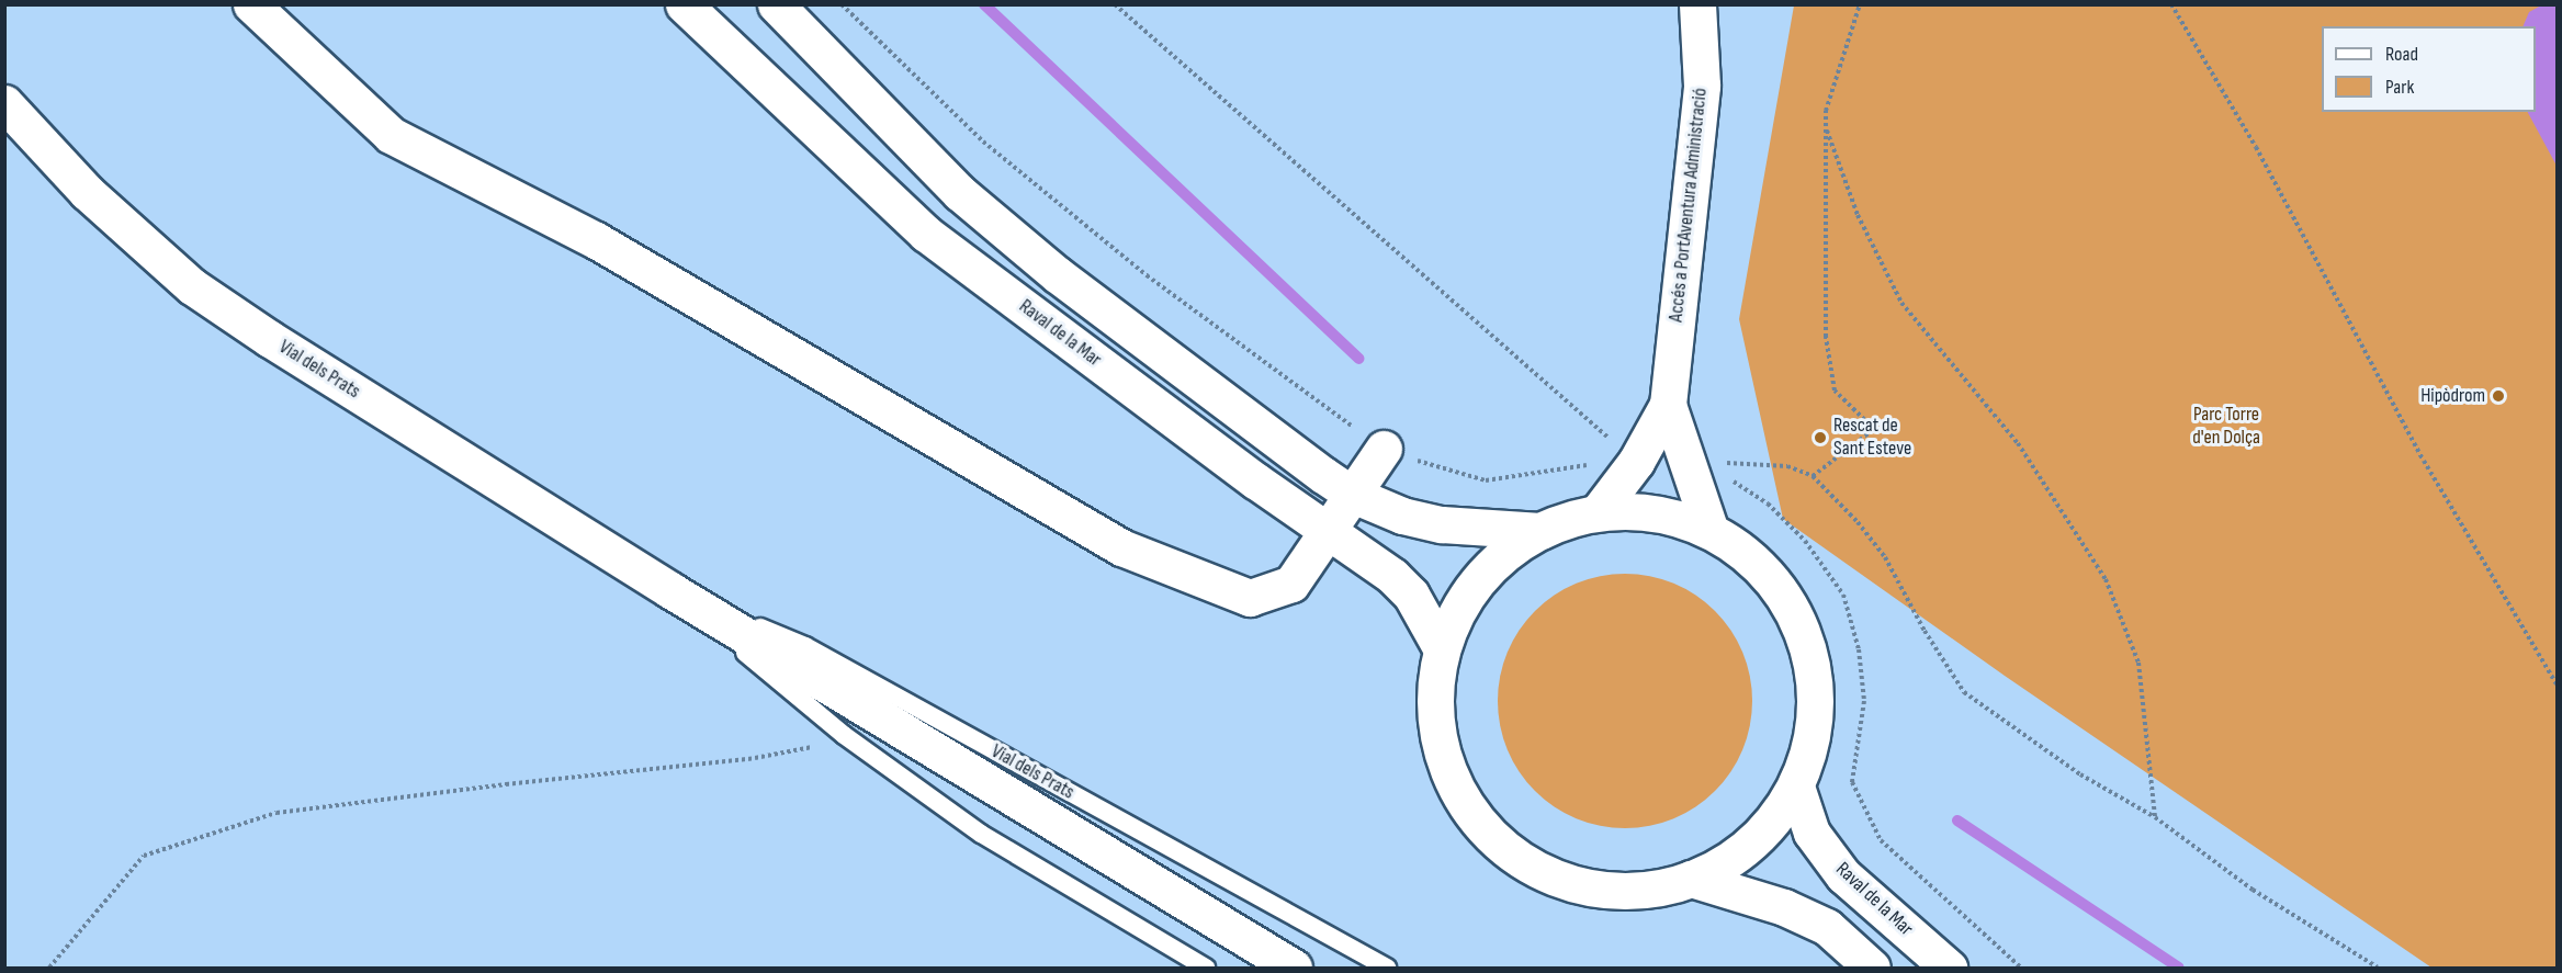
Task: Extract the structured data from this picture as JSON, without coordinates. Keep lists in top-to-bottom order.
{
  "streets": {
    "street": ["Accés a PortAventura Administració", "Raval de la Mar", "Vial dels Prats"]
  },
  "parks": ["Parc Torre d'en Dolça"],
  "places": ["Hipòdrom", "Rescat de Sant Esteve"],
  "legend": ["Road", "Park"]
}
